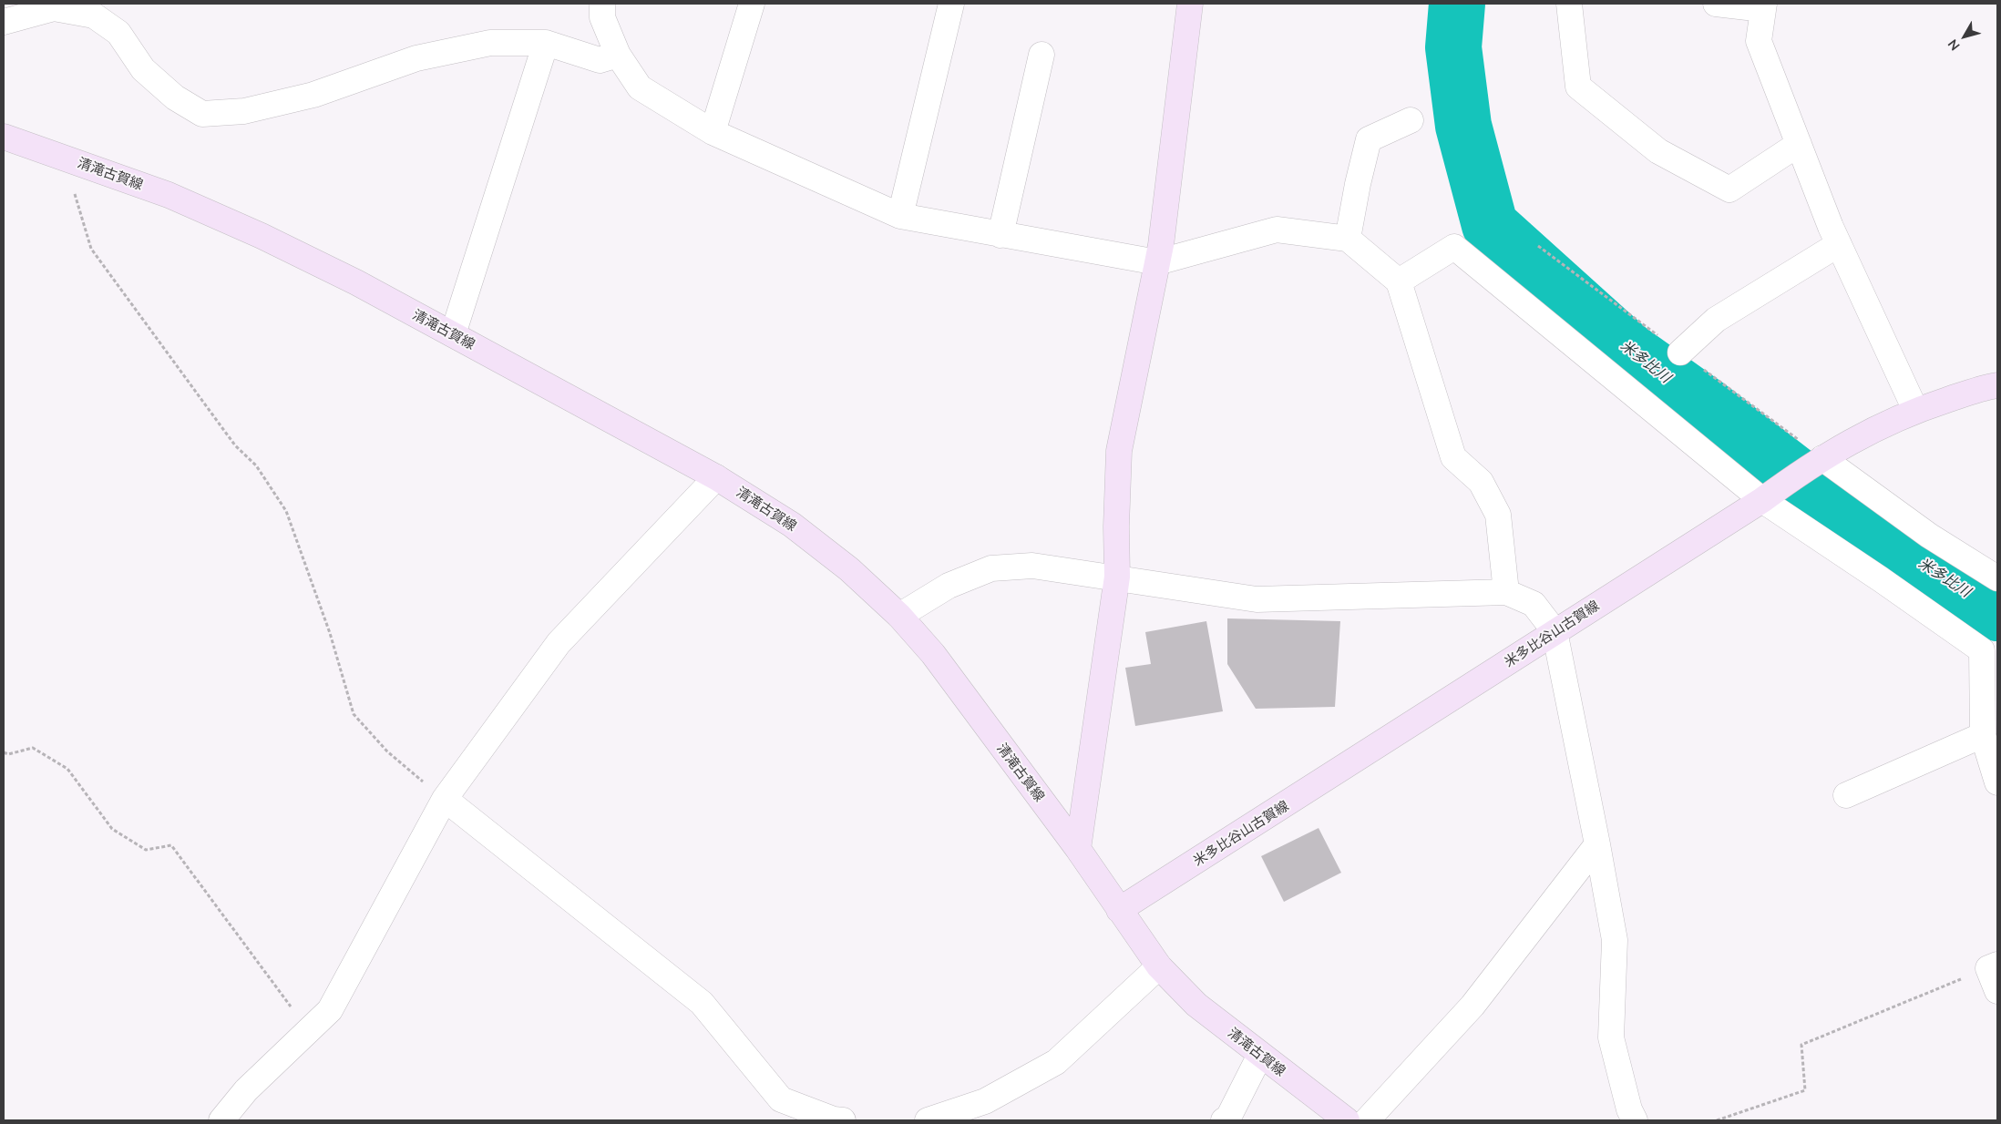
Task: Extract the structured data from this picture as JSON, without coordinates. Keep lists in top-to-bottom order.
{
  "streets": {
    "main road": ["清滝古賀線", "米多比谷山古賀線"]
  },
  "crossings": [
    ["清滝古賀線", "米多比谷山古賀線"]
  ],
  "water": ["米多比川"],
  "north": "bottom left"
}
